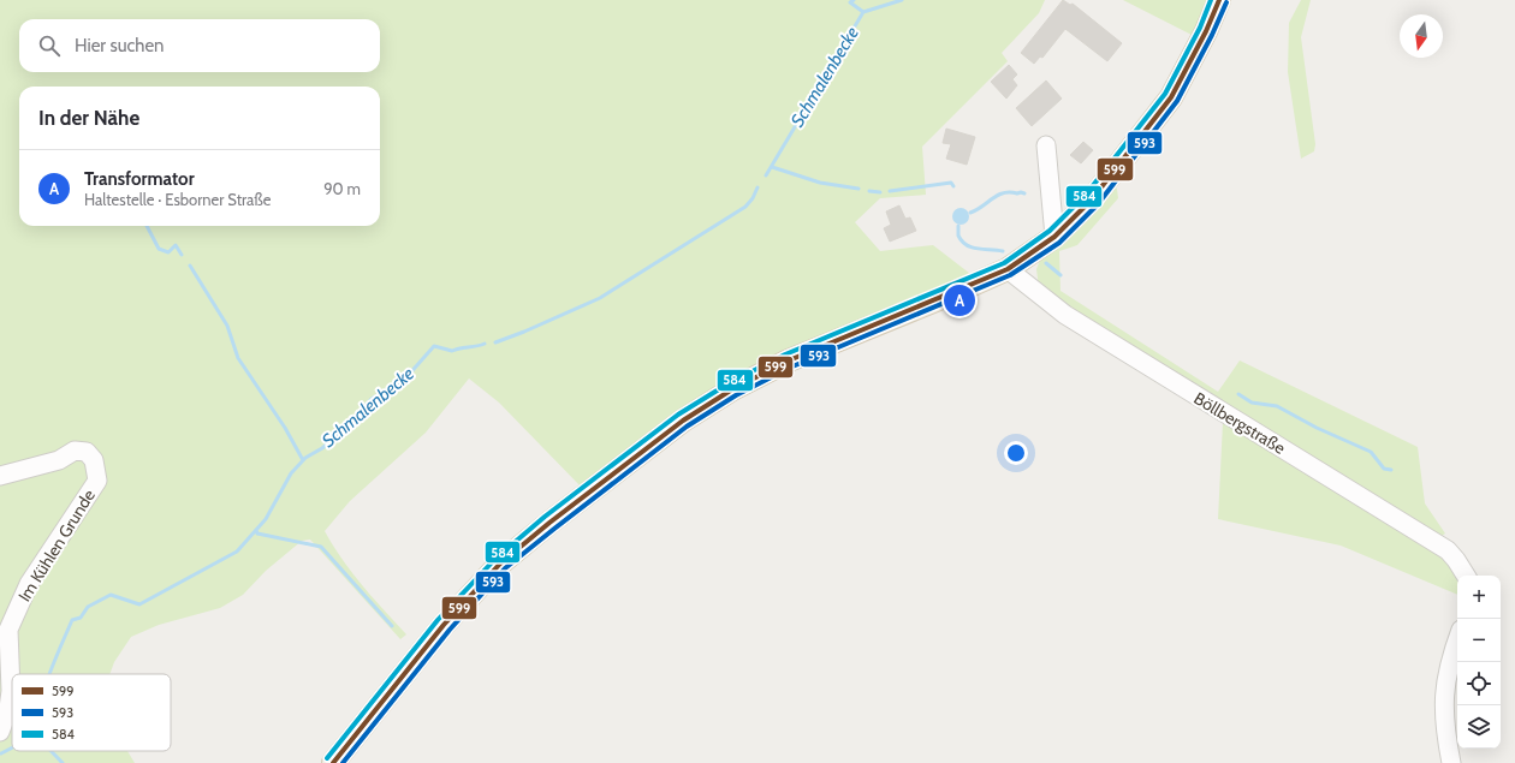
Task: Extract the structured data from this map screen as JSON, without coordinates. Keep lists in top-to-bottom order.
{
  "streets": {
    "street": ["Böllbergstraße", "Im Kühlen Grunde"]
  },
  "water": ["Schmalenbecke"],
  "lines": ["transit line 599", "transit line 584", "transit line 593"],
  "legend": ["599", "593", "584"],
  "north": "bottom",
  "page": {
    "search": "Hier suchen",
    "heading": "In der Nähe",
    "list": [
      {
        "mark": "A",
        "name": "Transformator",
        "note": "Haltestelle · Esborner Straße",
        "value": "90 m"
      }
    ],
    "pins": "A",
    "map_buttons": ["+", "−"]
  }
}
